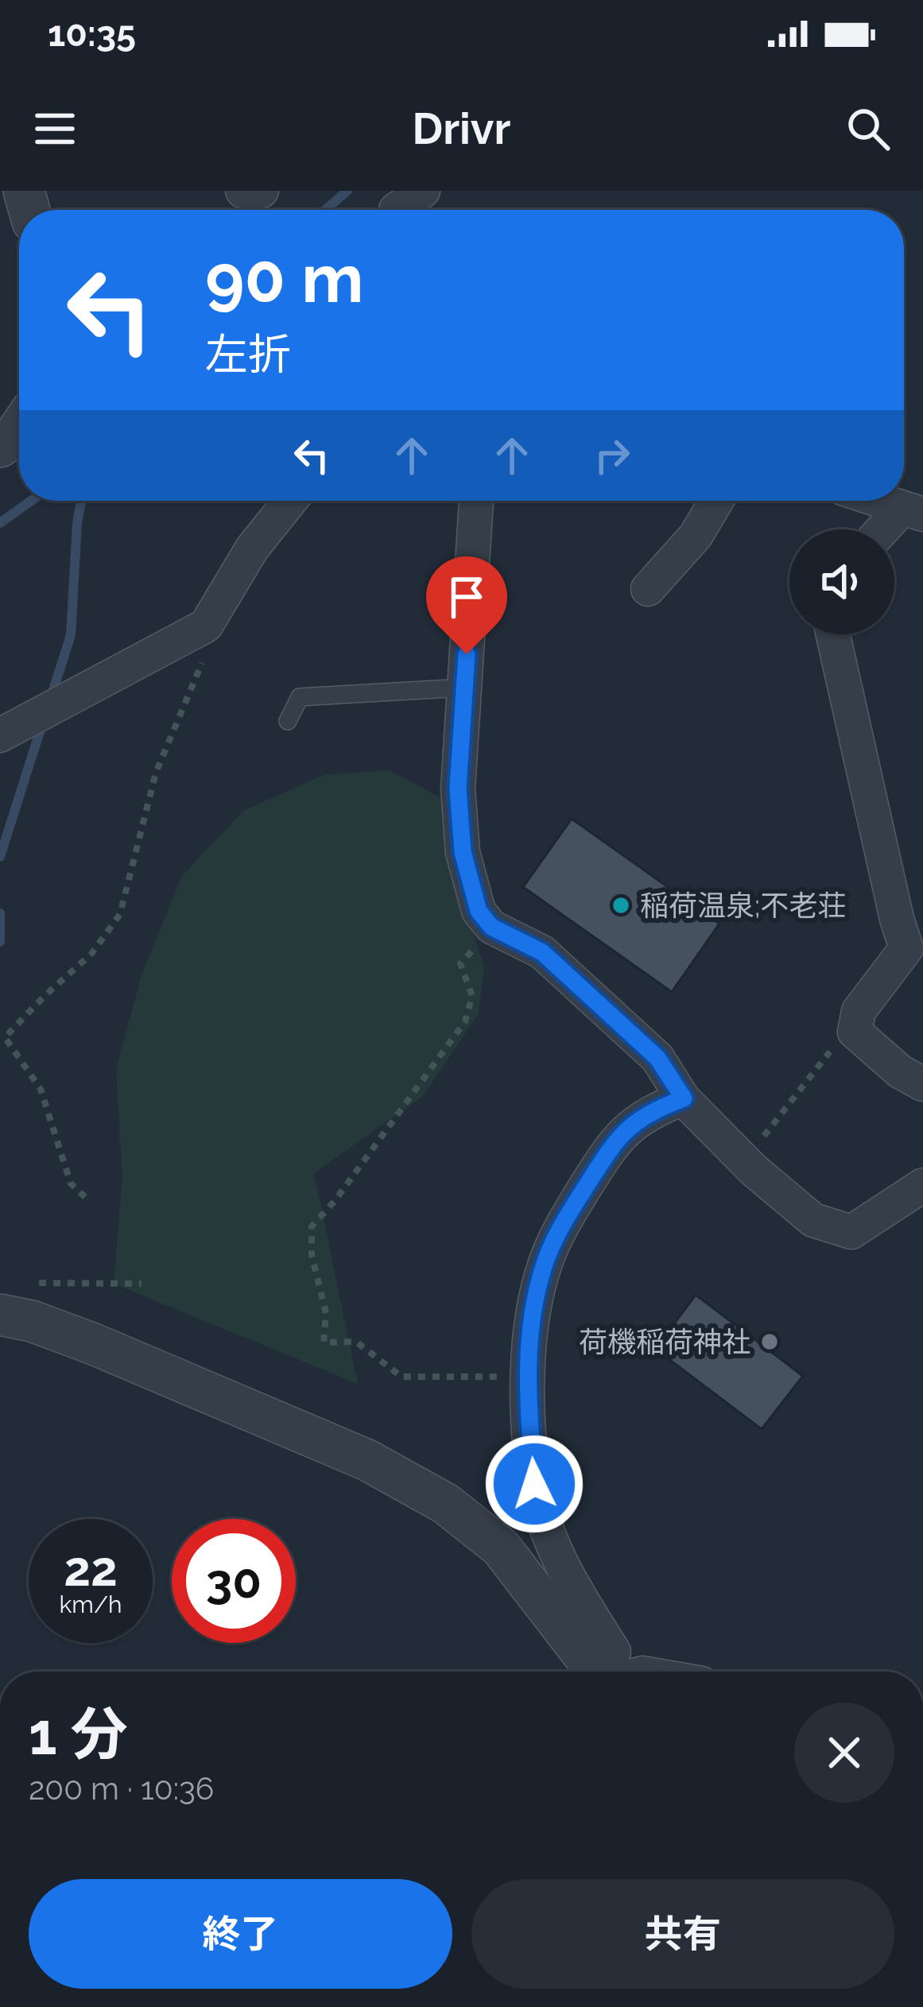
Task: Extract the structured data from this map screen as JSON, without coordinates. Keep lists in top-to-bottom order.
{
  "places": ["稲荷温泉;不老荘", "荷機稲荷神社"],
  "page": {
    "status": "10:35",
    "header": "Drivr",
    "turn": ["90 m", "左折"],
    "speed": "22 km/h",
    "limit": "30",
    "heading": ["1 分", "200 m · 10:36"],
    "buttons": ["終了", "共有"]
  }
}
